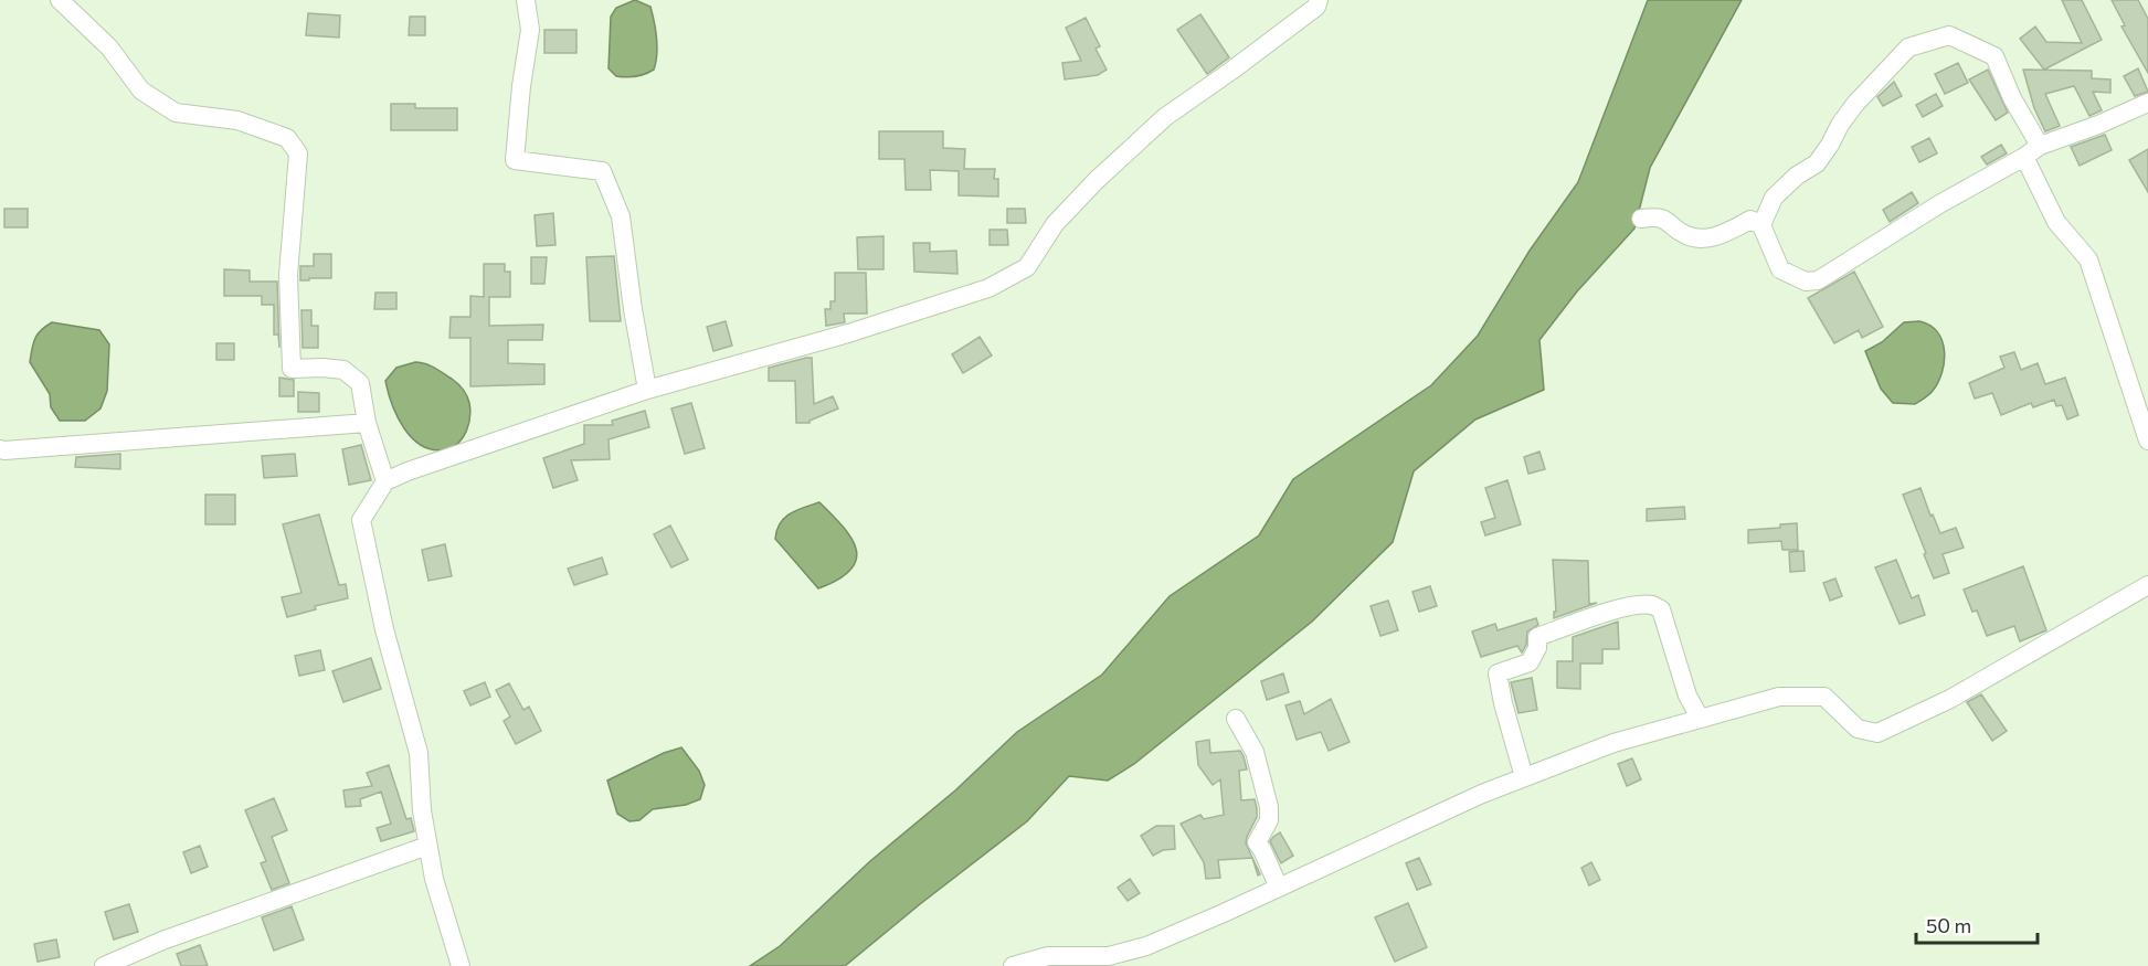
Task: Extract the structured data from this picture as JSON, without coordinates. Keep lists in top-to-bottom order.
{
  "scale_bar": "50 m"
}
